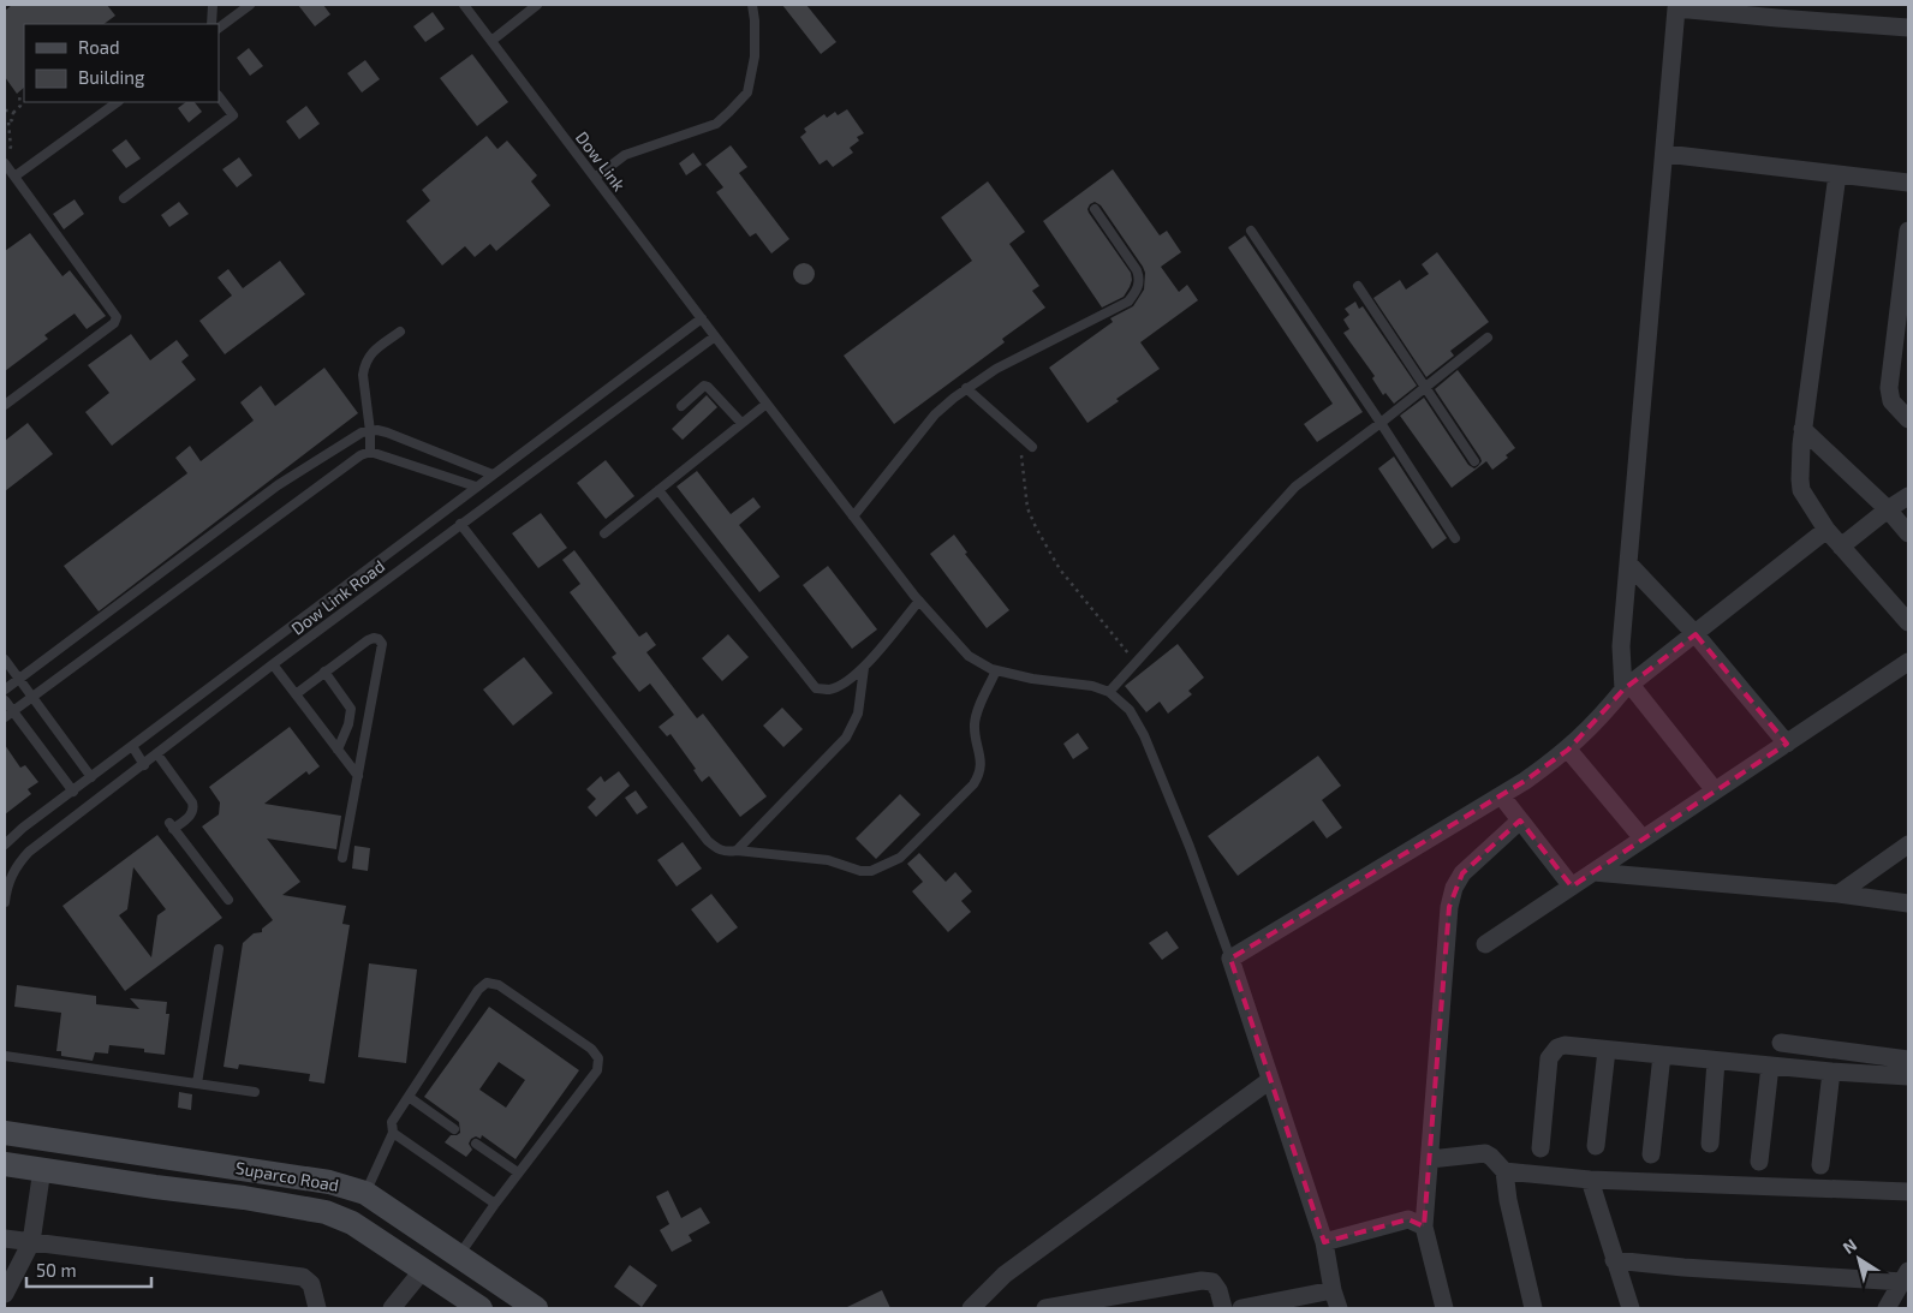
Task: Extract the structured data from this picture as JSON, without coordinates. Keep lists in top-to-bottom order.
{
  "streets": {
    "main road": ["Suparco Road"],
    "lane": ["Dow Link", "Dow Link Road"]
  },
  "crossings": [
    ["Dow Link", "Dow Link Road"]
  ],
  "legend": ["Road", "Building"],
  "scale_bar": "50 m",
  "north": "top left"
}
